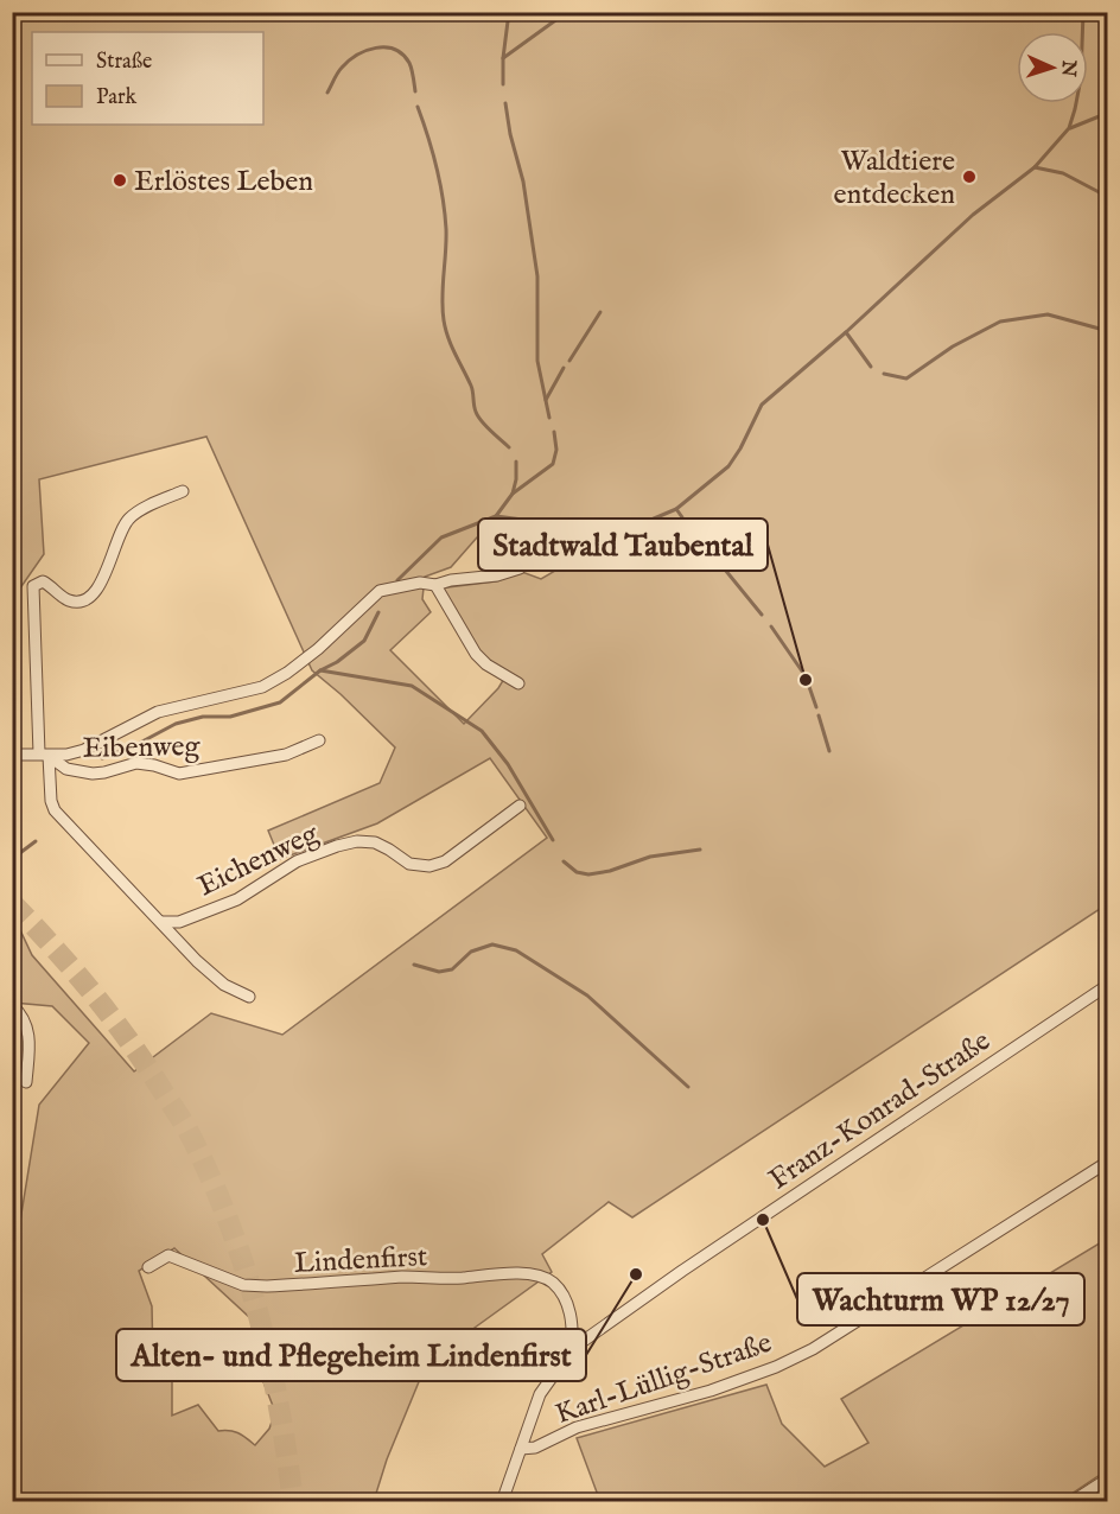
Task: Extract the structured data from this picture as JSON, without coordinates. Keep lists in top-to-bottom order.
{
  "streets": {
    "street": [
      "Eibenweg",
      "Eichenweg",
      "Franz-Konrad-Straße",
      "Lindenfirst",
      "Karl-Lüllig-Straße"
    ]
  },
  "crossings": [
    ["Franz-Konrad-Straße", "Lindenfirst"],
    ["Franz-Konrad-Straße", "Karl-Lüllig-Straße"]
  ],
  "places": [
    "Waldtiere entdecken",
    "Erlöstes Leben",
    "Stadtwald Taubental",
    "Wachturm WP 12/27",
    "Alten- und Pflegeheim Lindenfirst"
  ],
  "legend": ["Straße", "Park"],
  "north": "right"
}
